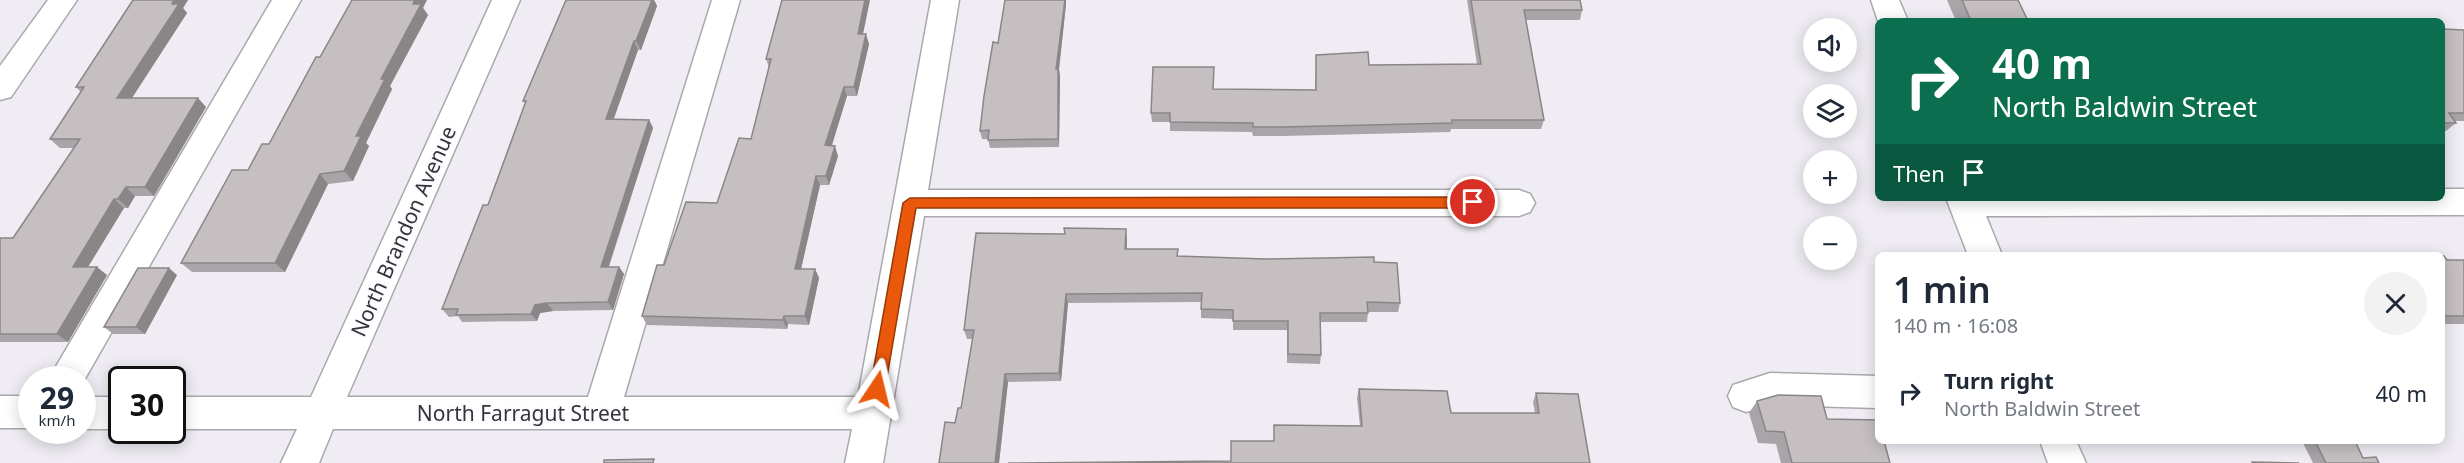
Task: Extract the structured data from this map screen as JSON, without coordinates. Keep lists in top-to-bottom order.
{
  "streets": {
    "street": ["North Brandon Avenue", "North Farragut Street"]
  },
  "crossings": [
    ["North Brandon Avenue", "North Farragut Street"]
  ],
  "page": {
    "map_buttons": ["+", "−"],
    "turn": ["40 m", "North Baldwin Street"],
    "then": "Then",
    "heading": ["1 min", "140 m · 16:08"],
    "list": [
      {
        "name": "Turn right",
        "note": "North Baldwin Street",
        "value": "40 m"
      }
    ],
    "speed": "29 km/h",
    "limit": "30"
  }
}
